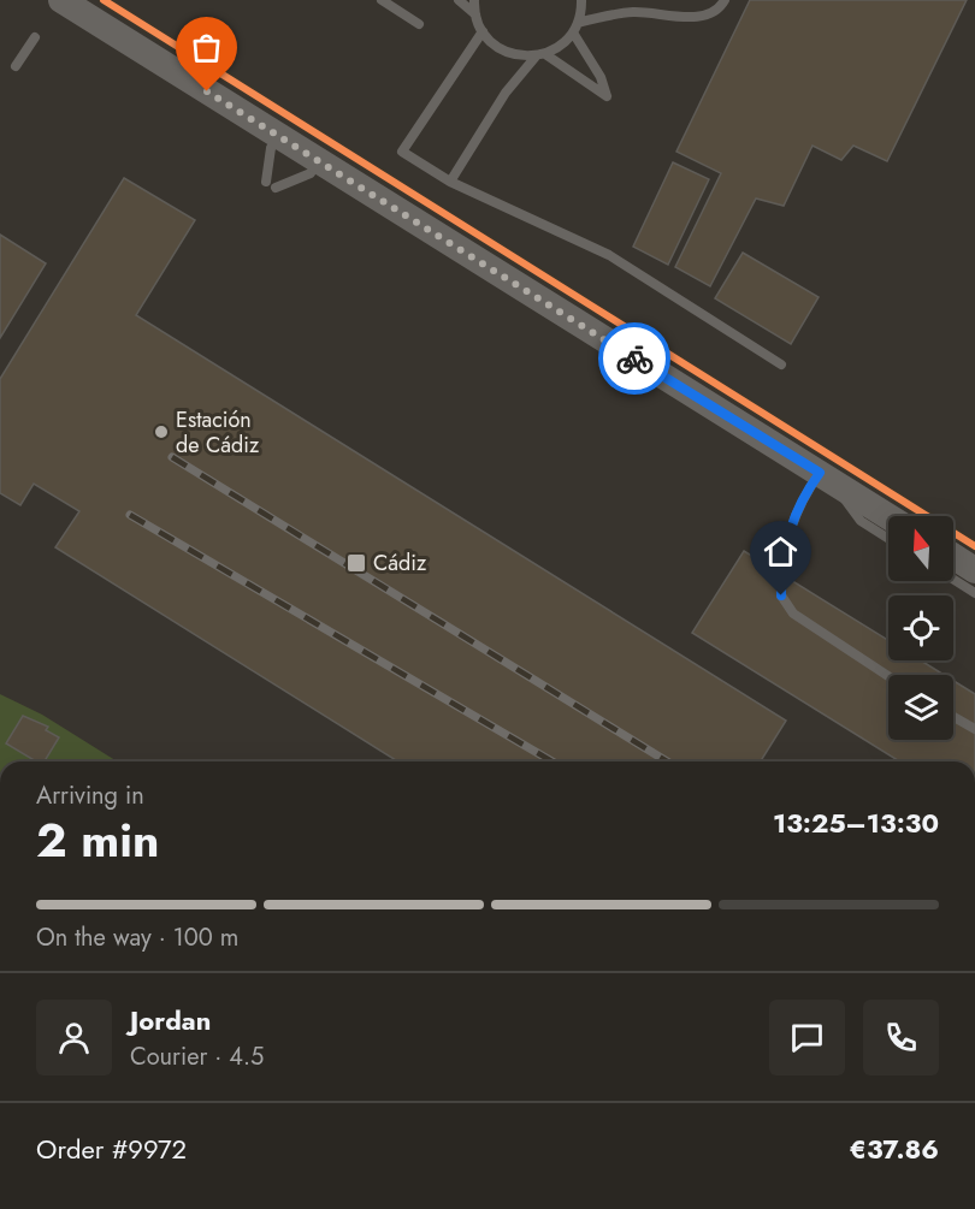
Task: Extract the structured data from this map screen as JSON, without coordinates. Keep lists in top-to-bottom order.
{
  "places": {
    "other": ["Estación de Cádiz"],
    "transit": ["Cádiz"]
  },
  "north": "top",
  "page": {
    "heading": ["2 min", "Arriving in", "13:25–13:30"],
    "panel": [
      "Jordan",
      "Courier · 4.5",
      "Order #9972",
      "€37.86"
    ],
    "bar": "On the way · 100 m"
  }
}
